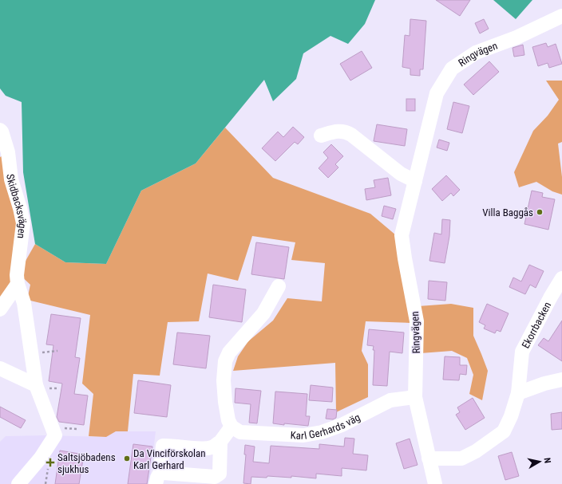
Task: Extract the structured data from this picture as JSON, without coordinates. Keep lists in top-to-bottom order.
{
  "streets": {
    "street": [
      "Ringvägen",
      "Skidbacksvägen",
      "Ekorrbacken",
      "Karl Gerhards väg"
    ]
  },
  "crossings": [
    ["Ringvägen", "Ekorrbacken"],
    ["Ringvägen", "Karl Gerhards väg"]
  ],
  "places": {
    "other": ["Villa Baggås", "Da Vinciförskolan Karl Gerhard"],
    "health": ["Saltsjöbadens sjukhus"]
  },
  "north": "right"
}
